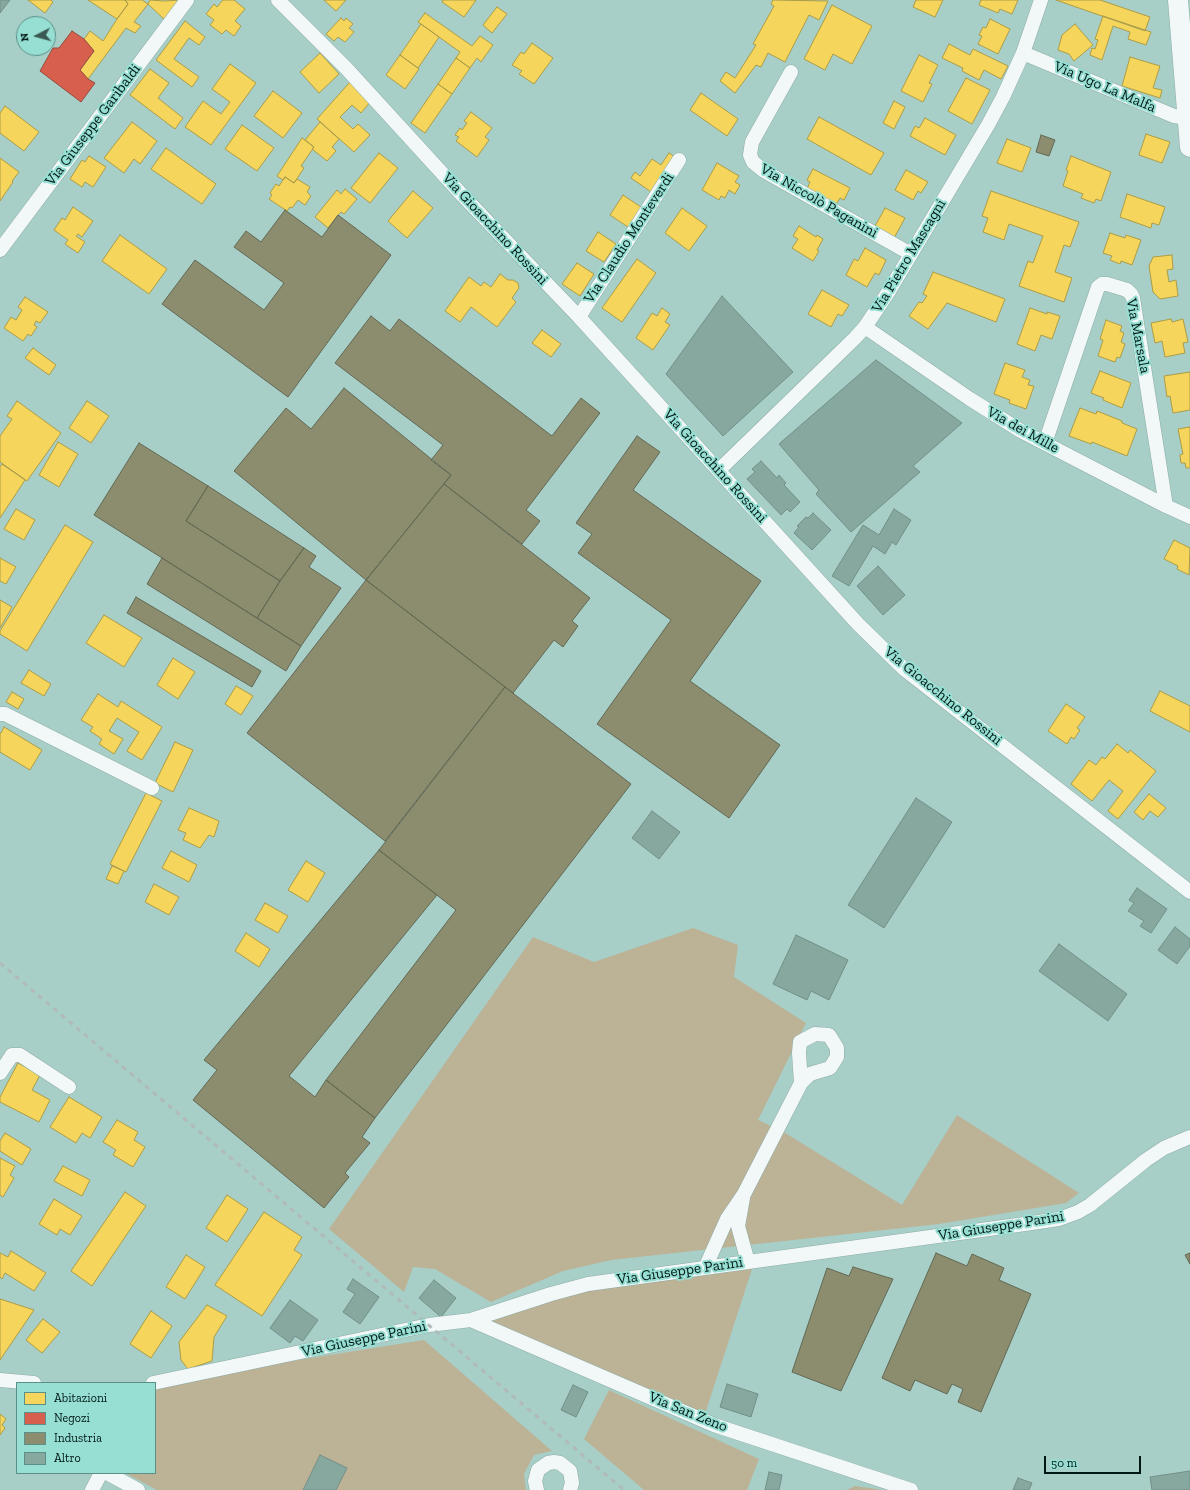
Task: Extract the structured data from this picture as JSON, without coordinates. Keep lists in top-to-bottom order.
{
  "streets": {
    "street": [
      "Via Ugo La Malfa",
      "Via Giuseppe Garibaldi",
      "Via Niccolò Paganini",
      "Via Gioacchino Rossini",
      "Via Claudio Monteverdi",
      "Via Pietro Mascagni",
      "Via Marsala",
      "Via dei Mille",
      "Via Giuseppe Parini",
      "Via San Zeno"
    ]
  },
  "crossings": [
    ["Via Ugo La Malfa", "Via Pietro Mascagni"],
    ["Via Niccolò Paganini", "Via Pietro Mascagni"],
    ["Via Gioacchino Rossini", "Via Claudio Monteverdi"],
    ["Via Gioacchino Rossini", "Via Pietro Mascagni"],
    ["Via Pietro Mascagni", "Via dei Mille"],
    ["Via Marsala", "Via dei Mille"],
    ["Via Giuseppe Parini", "Via San Zeno"]
  ],
  "legend": [
    "Abitazioni",
    "Negozi",
    "Industria",
    "Altro"
  ],
  "scale_bar": "50 m",
  "north": "left"
}
